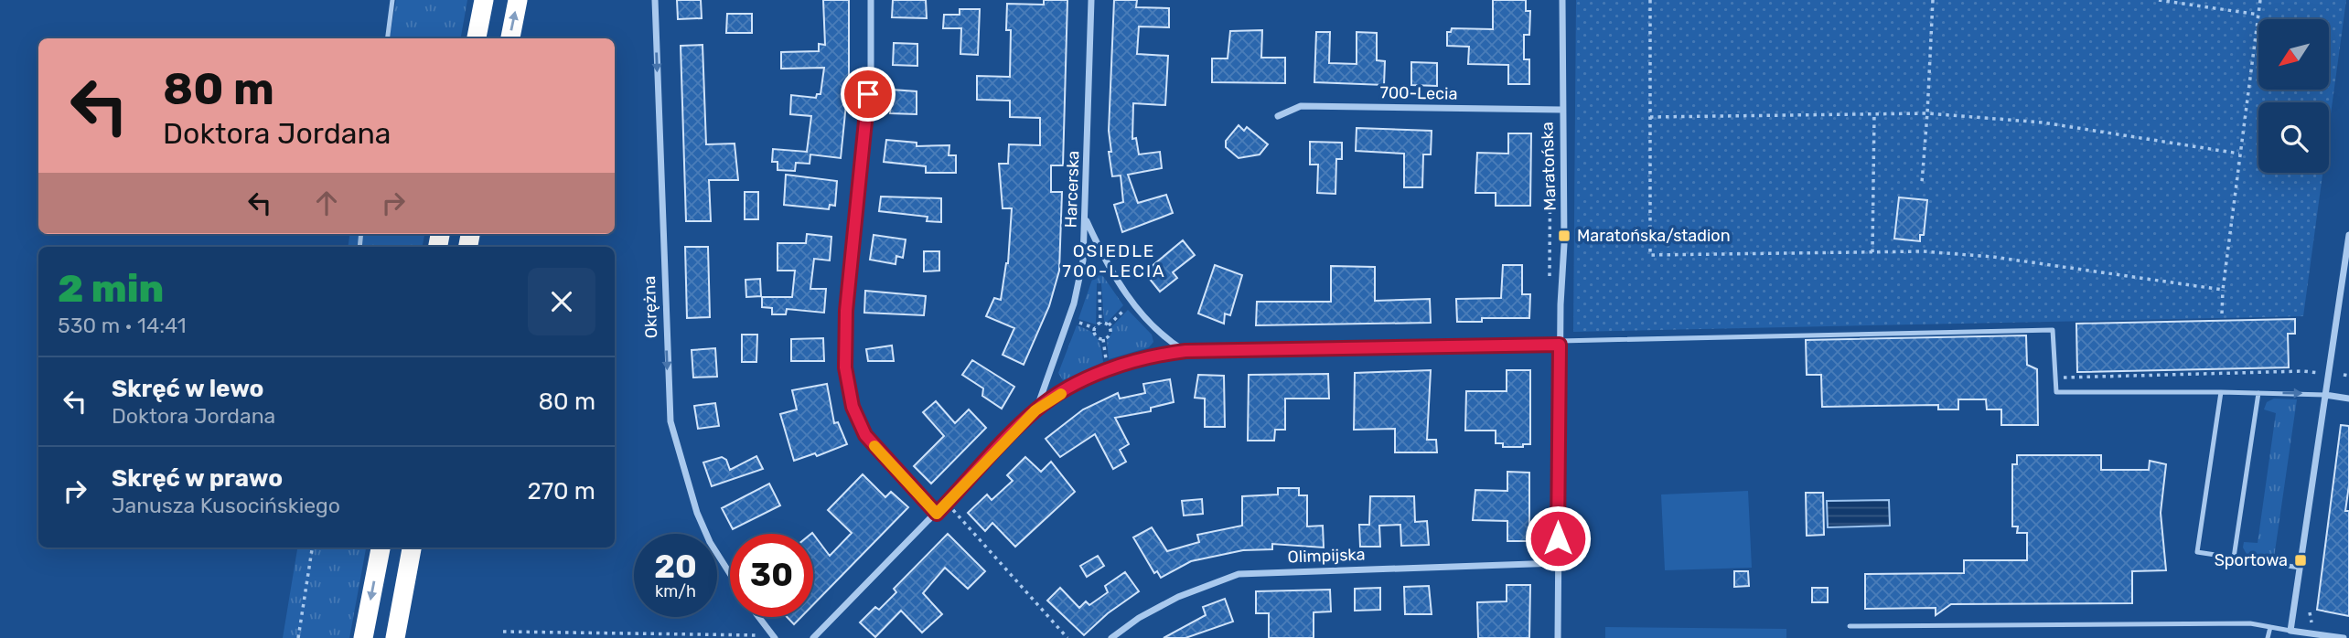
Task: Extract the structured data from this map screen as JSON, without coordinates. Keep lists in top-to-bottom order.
{
  "streets": {
    "street": [
      "700-Lecia",
      "Maratońska",
      "Harcerska",
      "Okrężna",
      "Olimpijska"
    ]
  },
  "crossings": [
    ["700-Lecia", "Maratońska"],
    ["Maratońska", "Olimpijska"]
  ],
  "one_way": ["Okrężna"],
  "districts": ["OSIEDLE 700-LECIA"],
  "places": {
    "transit": ["Maratońska/stadion", "Sportowa"]
  },
  "north": "bottom left",
  "page": {
    "turn": ["80 m", "Doktora Jordana"],
    "heading": ["2 min", "530 m · 14:41"],
    "list": [
      {
        "name": "Skręć w lewo",
        "note": "Doktora Jordana",
        "value": "80 m"
      },
      {
        "name": "Skręć w prawo",
        "note": "Janusza Kusocińskiego",
        "value": "270 m"
      }
    ],
    "speed": "20 km/h",
    "limit": "30"
  }
}
